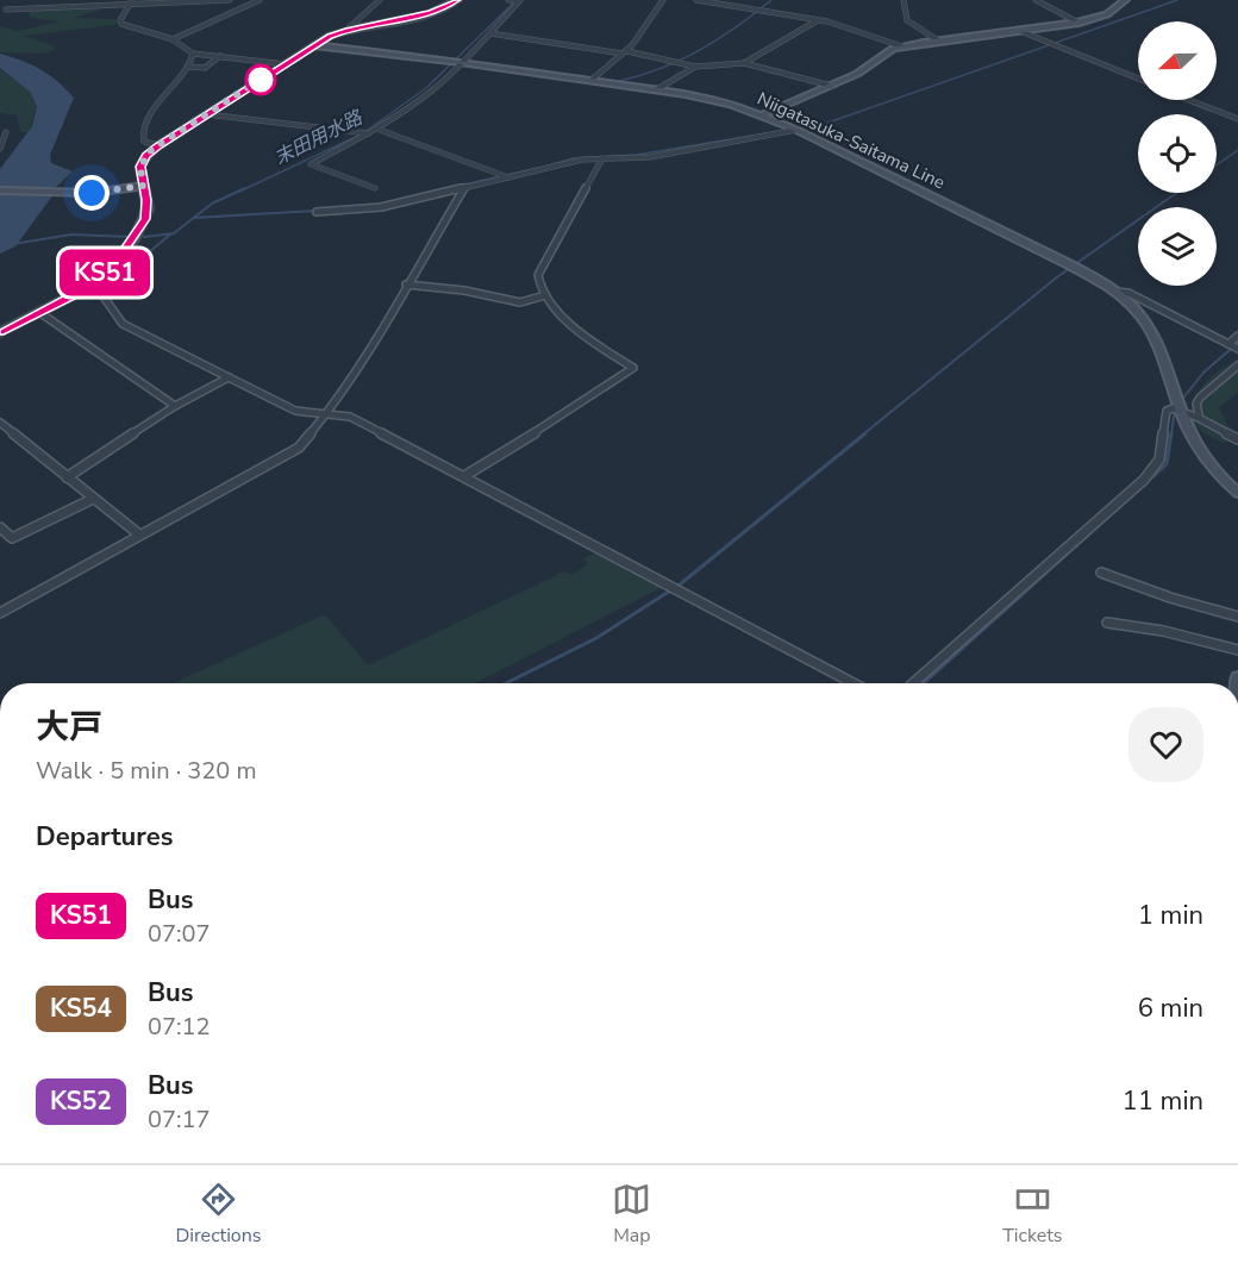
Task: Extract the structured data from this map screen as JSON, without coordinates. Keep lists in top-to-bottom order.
{
  "streets": {
    "main road": ["Niigatasuka-Saitama Line"]
  },
  "water": ["末田用水路"],
  "lines": ["bus line KS51"],
  "north": "left",
  "page": {
    "on_map": "KS51",
    "heading": [
      ["大戸", "Walk · 5 min · 320 m"],
      "Departures"
    ],
    "list": [
      {
        "mark": "KS51",
        "name": "Bus",
        "note": "07:07",
        "value": "1 min"
      },
      {
        "mark": "KS54",
        "name": "Bus",
        "note": "07:12",
        "value": "6 min"
      },
      {
        "mark": "KS52",
        "name": "Bus",
        "note": "07:17",
        "value": "11 min"
      }
    ],
    "tabs": ["Directions", "Map", "Tickets"]
  }
}
